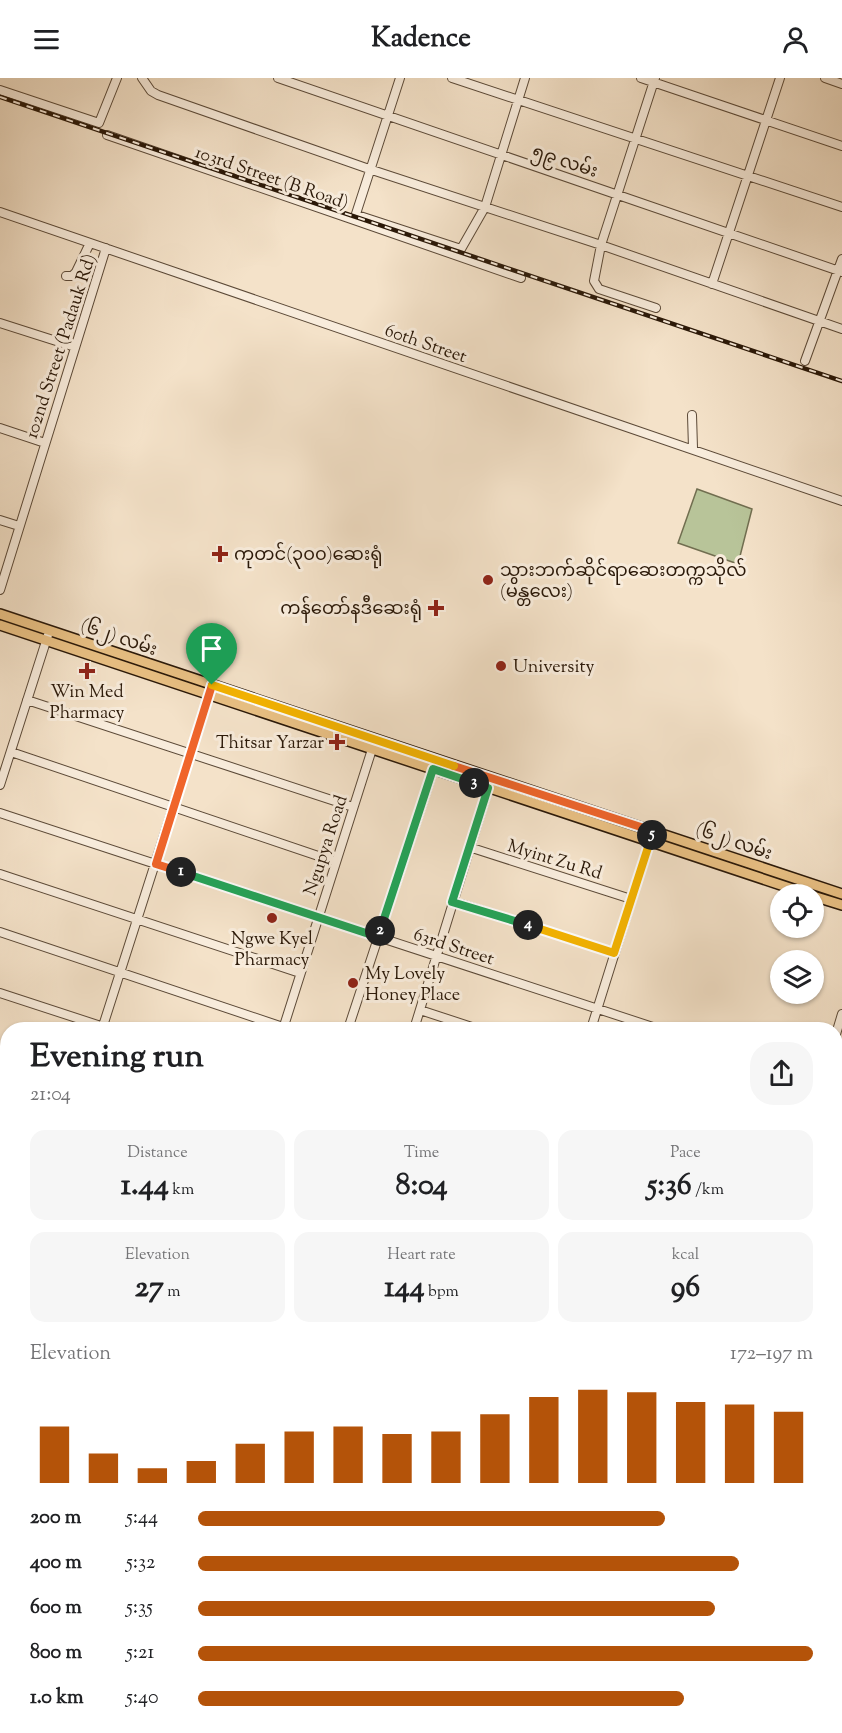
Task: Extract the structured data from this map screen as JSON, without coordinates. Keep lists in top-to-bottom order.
{
  "streets": {
    "main road": ["(၆၂) လမ်း"],
    "street": [
      "၅၉ လမ်း",
      "103rd Street (B Road)",
      "60th Street",
      "102nd Street (Padauk Rd)",
      "Ngupya Road",
      "Myint Zu Rd",
      "63rd Street"
    ]
  },
  "crossings": [
    ["၅၉ လမ်း", "103rd Street (B Road)"],
    ["60th Street", "102nd Street (Padauk Rd)"],
    ["(၆၂) လမ်း", "Ngupya Road"],
    ["Ngupya Road", "63rd Street"]
  ],
  "places": {
    "health": [
      "ကုတင်(၃၀၀)ဆေးရုံ",
      "ကန်တော်နဒီဆေးရုံ",
      "Win Med Pharmacy",
      "Thitsar Yarzar"
    ],
    "other": [
      "သွားဘက်ဆိုင်ရာဆေးတက္ကသိုလ် (မန္တလေး)",
      "University",
      "Ngwe Kyel Pharmacy",
      "My Lovely Honey Place"
    ]
  },
  "page": {
    "header": "Kadence",
    "pins": [
      "3",
      "5",
      "1",
      "4",
      "2"
    ],
    "heading": ["Evening run", "21:04"],
    "stats": [
      ["Distance", "1.44 km"],
      ["Time", "8:04"],
      ["Pace", "5:36 /km"],
      ["Elevation", "27 m"],
      ["Heart rate", "144 bpm"],
      ["kcal", "96"]
    ],
    "chart": ["Elevation", "172–197 m"],
    "list": [
      {
        "name": "200 m",
        "note": "5:44"
      },
      {
        "name": "400 m",
        "note": "5:32"
      },
      {
        "name": "600 m",
        "note": "5:35"
      },
      {
        "name": "800 m",
        "note": "5:21"
      },
      {
        "name": "1.0 km",
        "note": "5:40"
      }
    ]
  }
}
